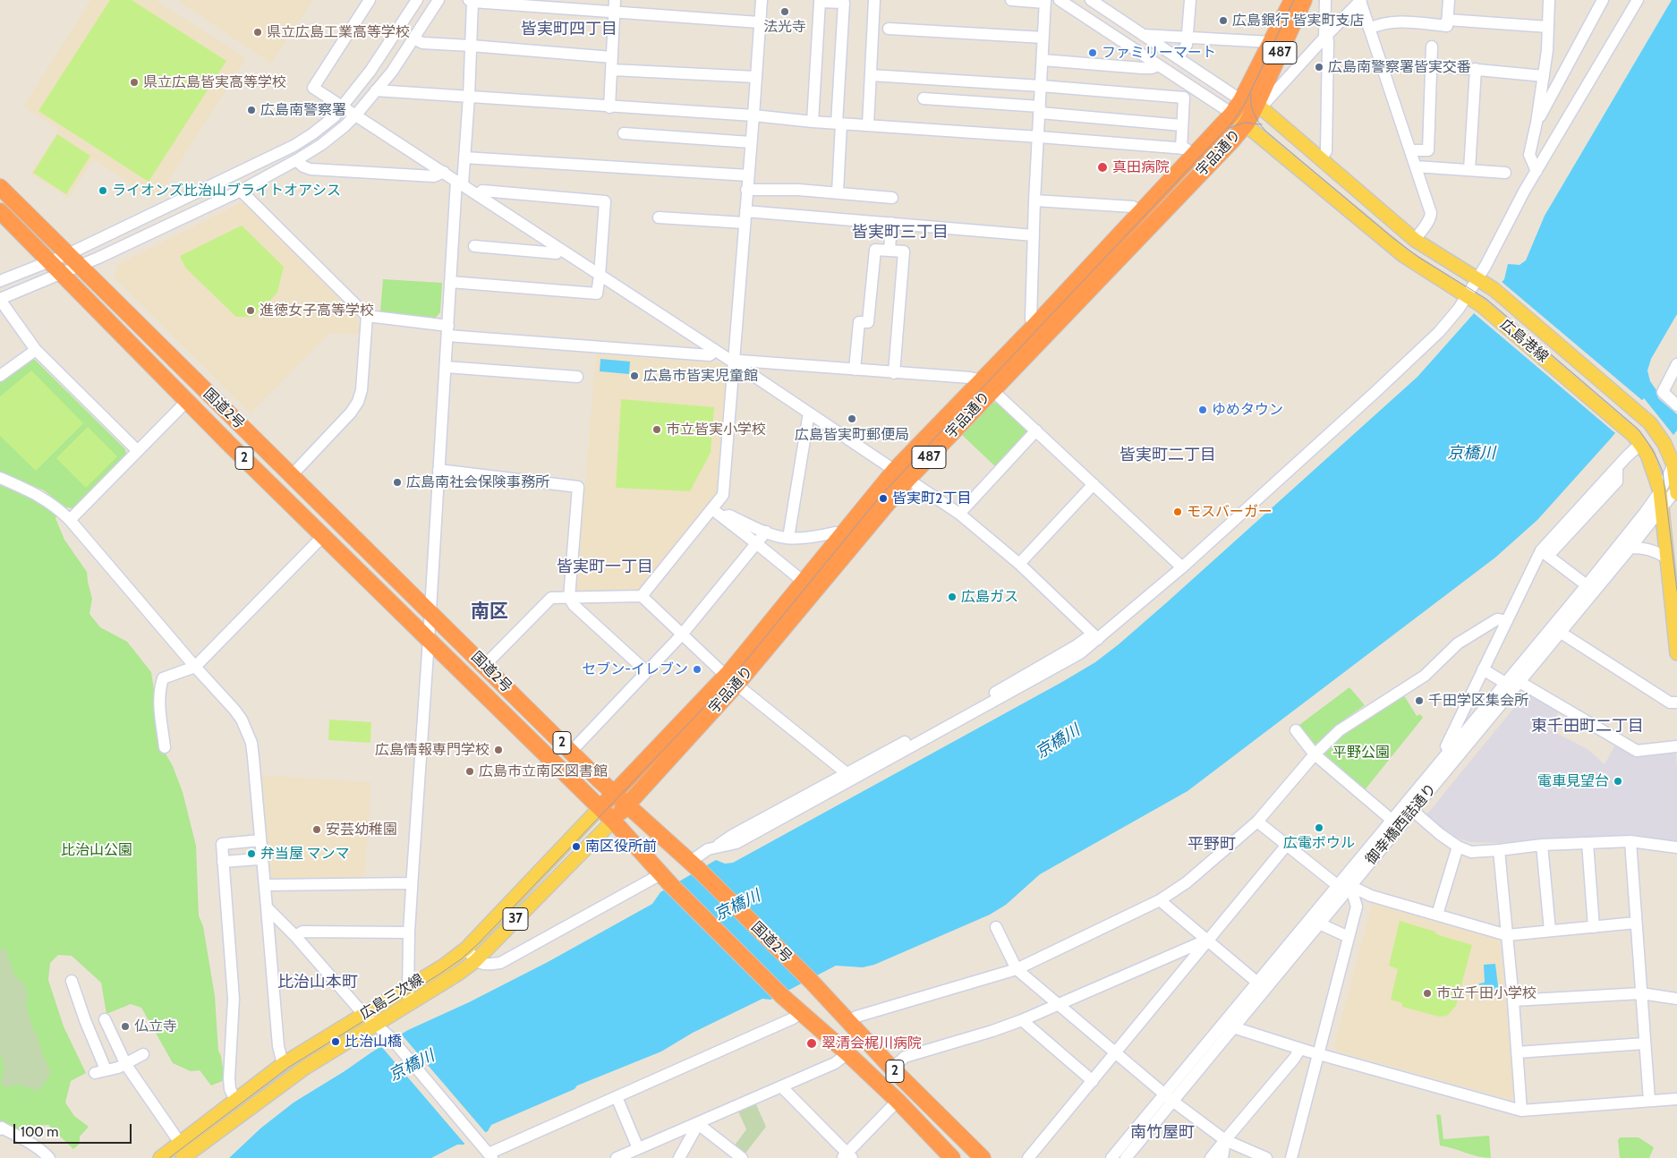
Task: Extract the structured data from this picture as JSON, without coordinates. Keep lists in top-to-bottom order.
{
  "streets": {
    "highway": [
      "487",
      "宇品通り",
      "国道2号",
      "2"
    ],
    "main road": ["広島港線", "37", "広島三次線"],
    "street": ["御幸橋西詰通り"]
  },
  "crossings": [
    ["宇品通り", "広島港線"],
    ["宇品通り", "国道2号"],
    ["宇品通り", "広島三次線"],
    ["広島港線", "御幸橋西詰通り"],
    ["国道2号", "広島三次線"]
  ],
  "districts": [
    "皆実町四丁目",
    "皆実町三丁目",
    "皆実町二丁目",
    "皆実町一丁目",
    "南区",
    "東千田町二丁目",
    "平野町",
    "比治山本町",
    "南竹屋町"
  ],
  "water": ["京橋川"],
  "parks": ["平野公園", "比治山公園"],
  "places": [
    "法光寺",
    "広島銀行 皆実町支店",
    "県立広島工業高等学校",
    "ファミリーマート",
    "広島南警察署皆実交番",
    "県立広島皆実高等学校",
    "広島南警察署",
    "真田病院",
    "ライオンズ比治山ブライトオアシス",
    "進徳女子高等学校",
    "広島市皆実児童館",
    "ゆめタウン",
    "広島皆実町郵便局",
    "市立皆実小学校",
    "広島南社会保険事務所",
    "皆実町2丁目",
    "モスバーガー",
    "広島ガス",
    "セブン-イレブン",
    "千田学区集会所",
    "広島情報専門学校",
    "広島市立南区図書館",
    "電車見望台",
    "広電ボウル",
    "安芸幼稚園",
    "南区役所前",
    "弁当屋 マンマ",
    "市立千田小学校",
    "仏立寺",
    "比治山橋",
    "翠清会梶川病院"
  ],
  "scale_bar": "100 m"
}
